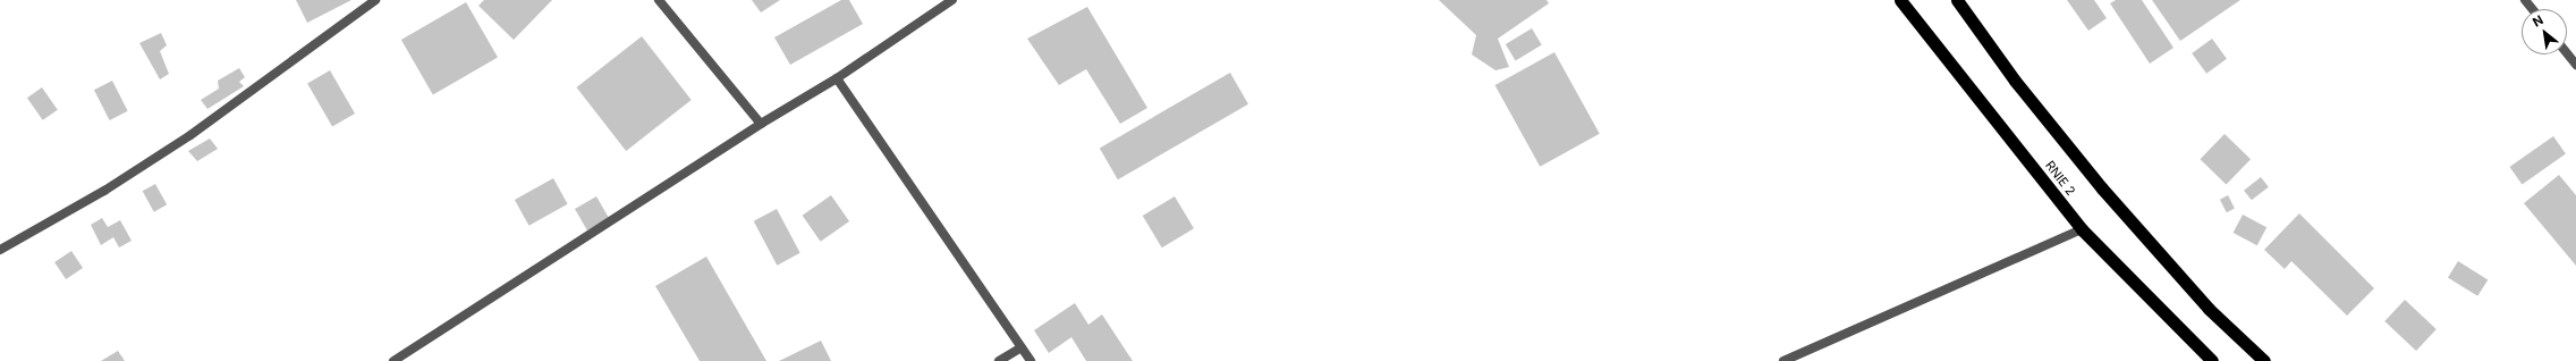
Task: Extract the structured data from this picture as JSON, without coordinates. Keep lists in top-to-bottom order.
{
  "streets": {
    "highway": ["RNIE 2"]
  },
  "north": "top left"
}
